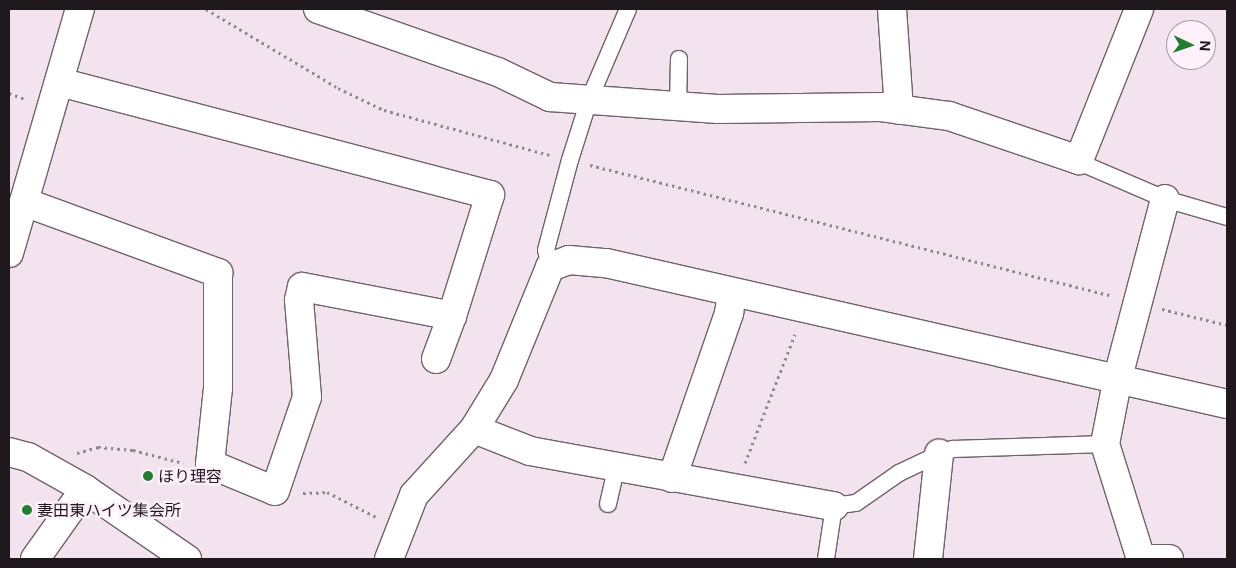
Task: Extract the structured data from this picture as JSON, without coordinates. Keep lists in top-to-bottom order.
{
  "places": ["ほり理容", "妻田東ハイツ集会所"],
  "north": "right"
}
